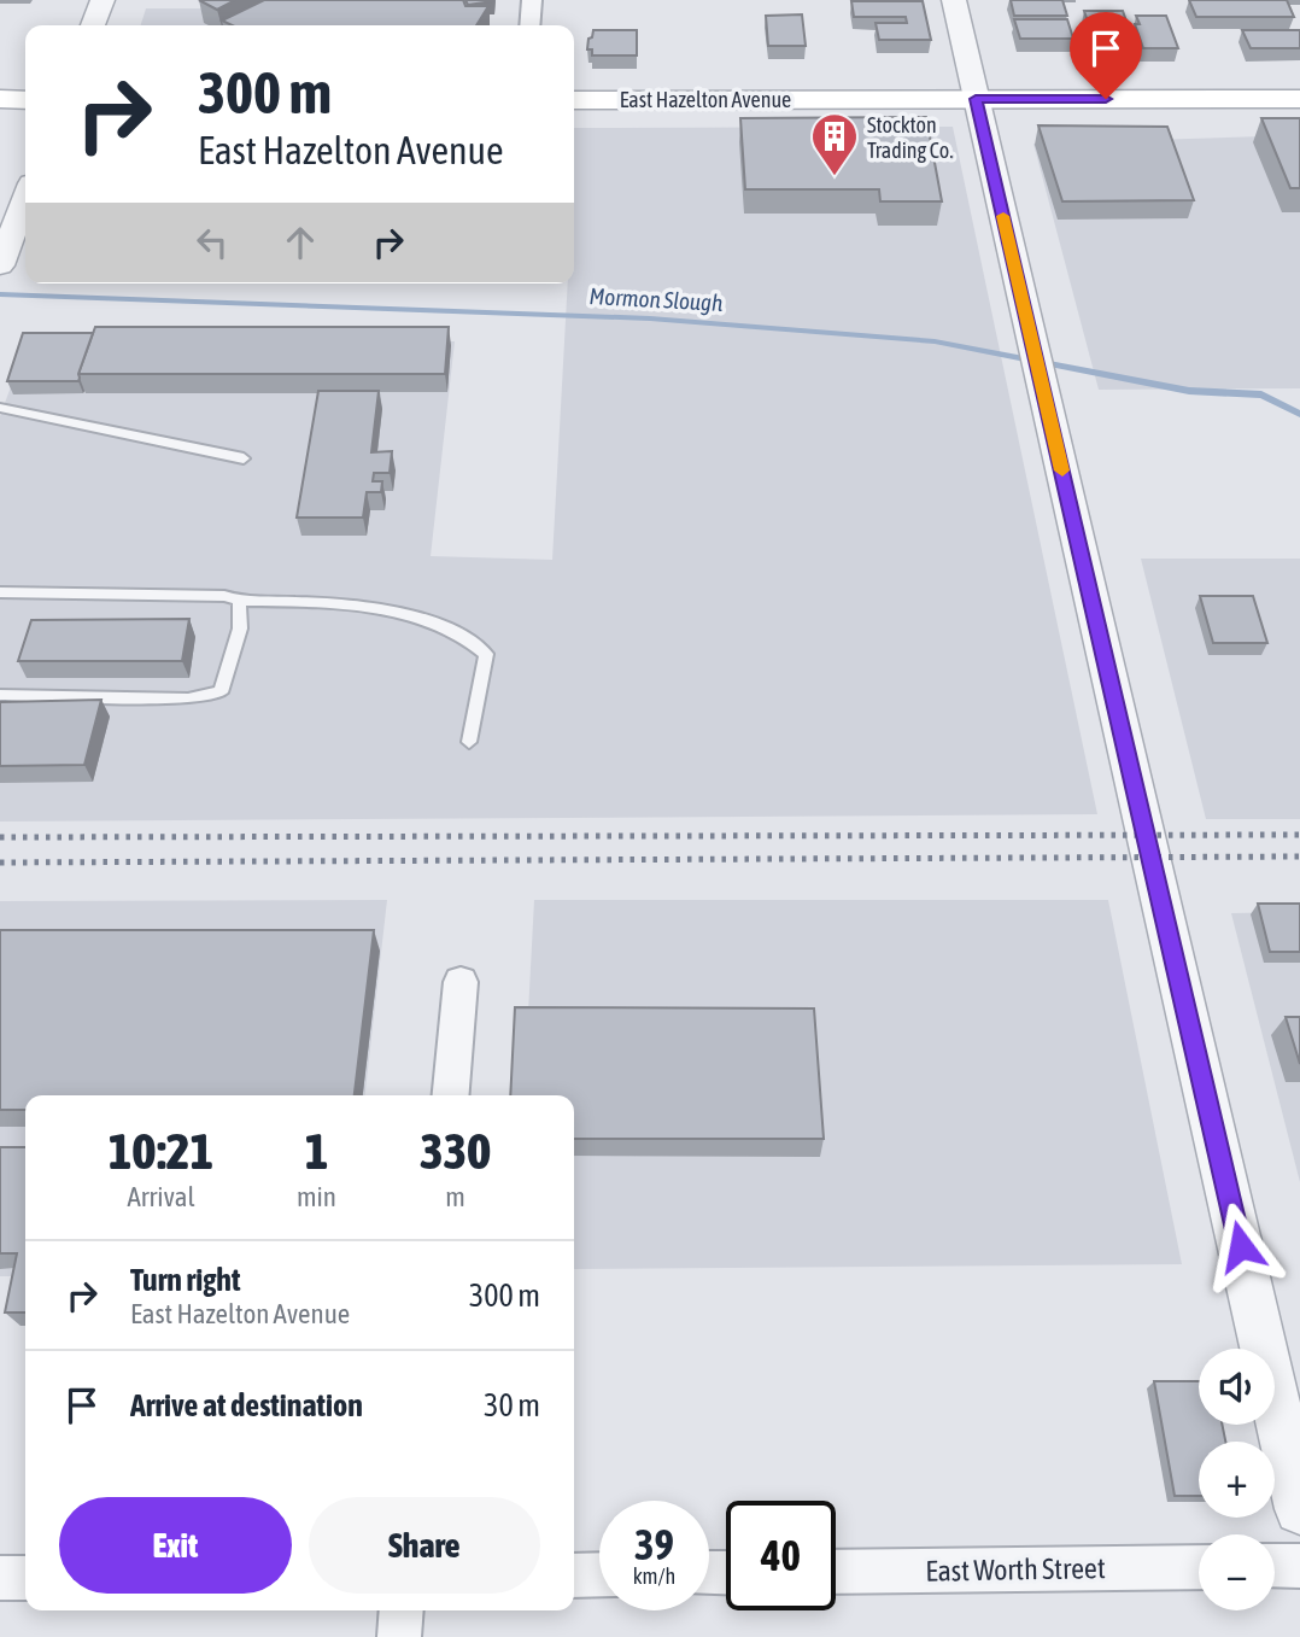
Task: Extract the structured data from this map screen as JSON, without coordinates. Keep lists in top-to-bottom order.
{
  "streets": {
    "main road": ["East Hazelton Avenue"],
    "street": ["East Worth Street"]
  },
  "water": ["Mormon Slough"],
  "places": {
    "building": ["Stockton Trading Co."]
  },
  "page": {
    "turn": ["300 m", "East Hazelton Avenue"],
    "eta": [
      "10:21",
      "Arrival",
      "1",
      "min",
      "330",
      "m"
    ],
    "list": [
      {
        "name": "Turn right",
        "note": "East Hazelton Avenue",
        "value": "300 m"
      },
      {
        "name": "Arrive at destination",
        "value": "30 m"
      }
    ],
    "map_buttons": ["+", "−"],
    "buttons": ["Exit", "Share"],
    "speed": "39 km/h",
    "limit": "40"
  }
}
